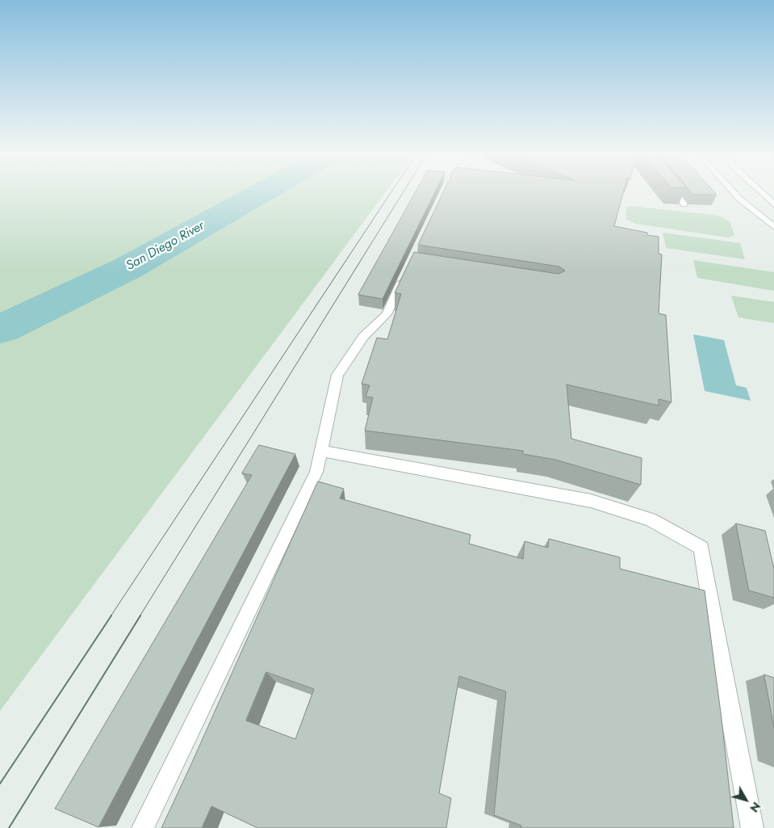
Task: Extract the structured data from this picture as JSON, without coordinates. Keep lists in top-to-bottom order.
{
  "water": ["San Diego River"],
  "north": "bottom right"
}
